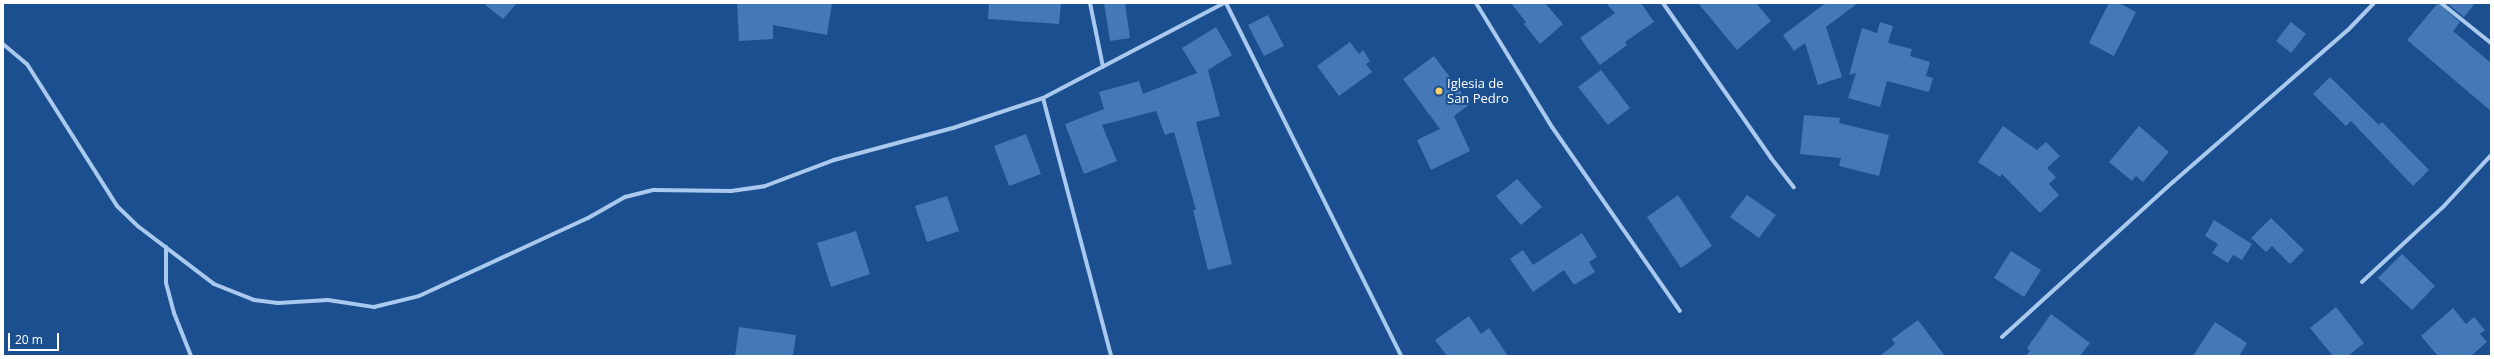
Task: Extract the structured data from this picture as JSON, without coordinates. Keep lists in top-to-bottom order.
{
  "places": ["Iglesia de San Pedro"],
  "scale_bar": "20 m"
}
